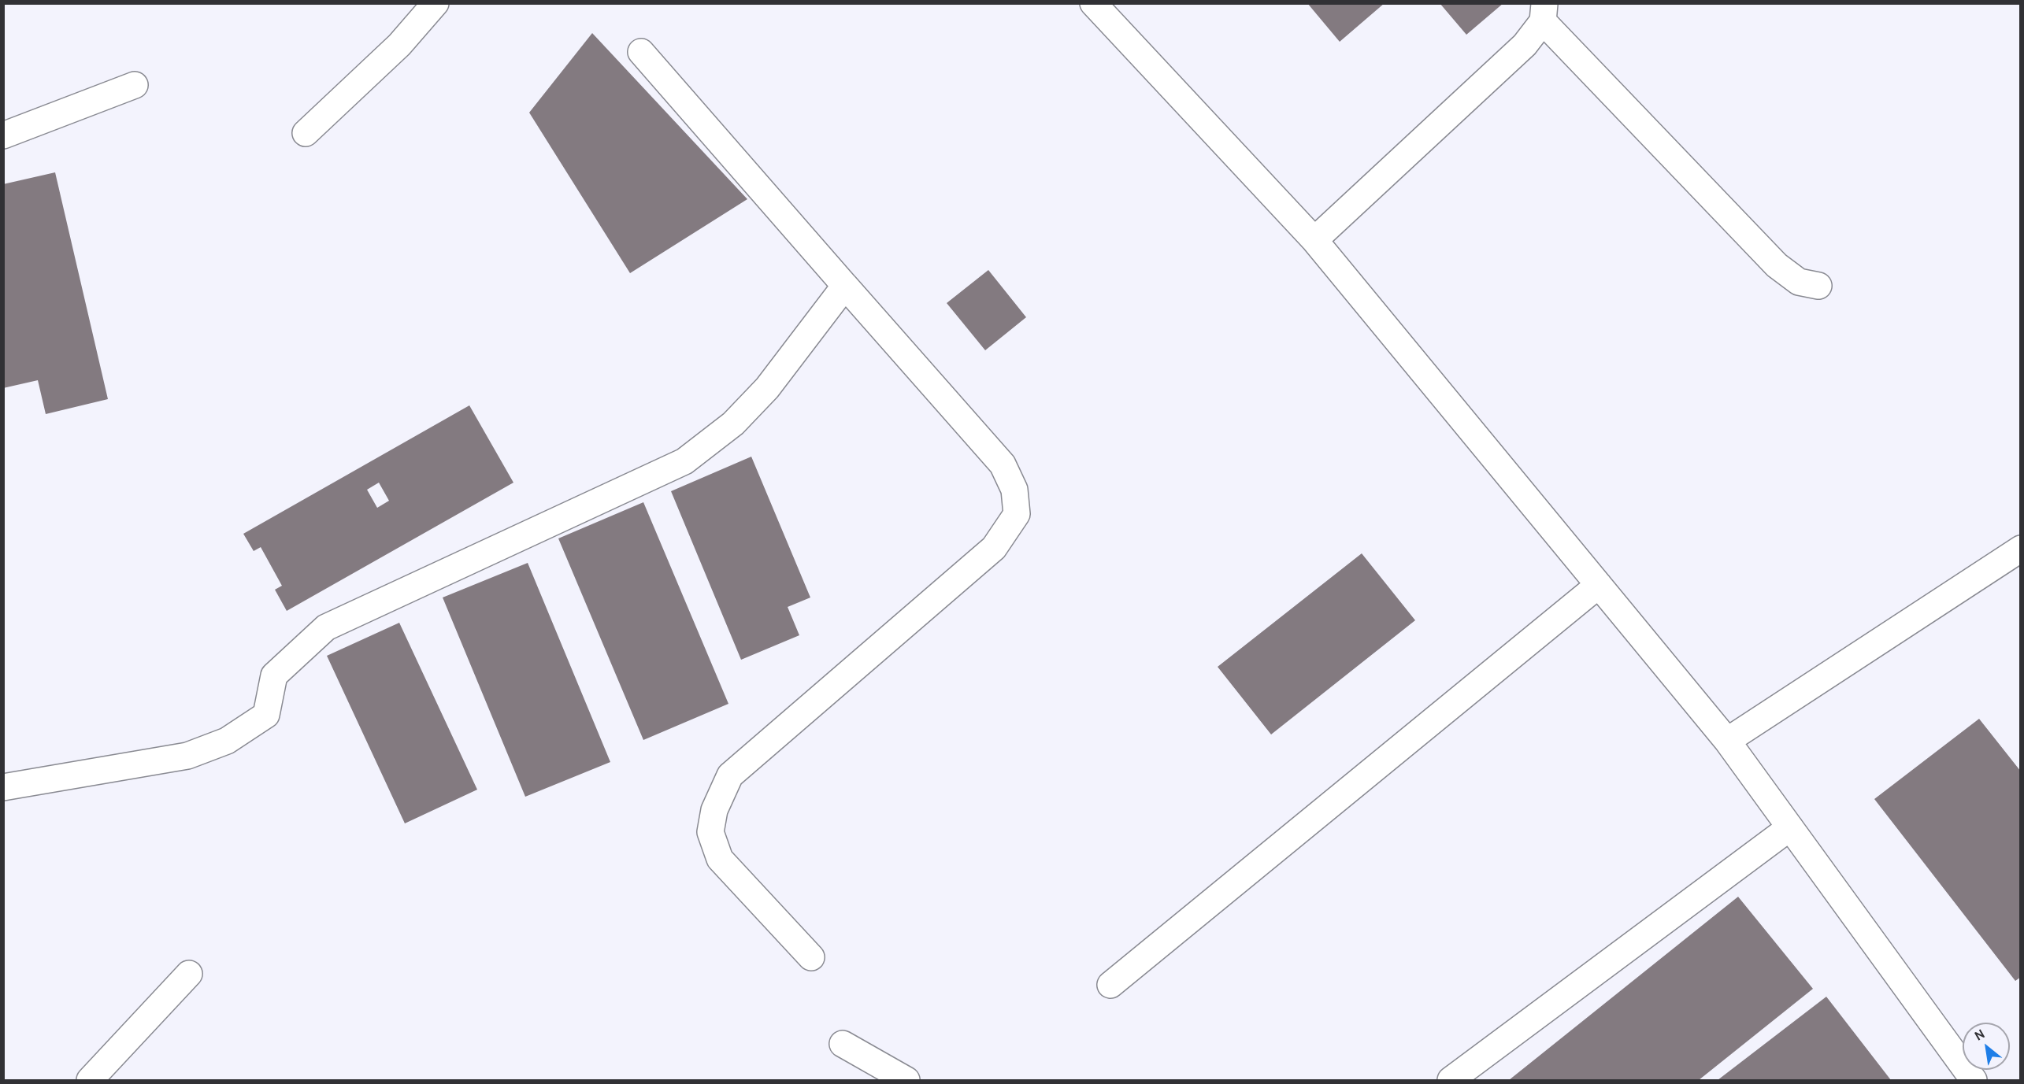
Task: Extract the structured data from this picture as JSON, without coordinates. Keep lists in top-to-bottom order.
{
  "north": "top left"
}
